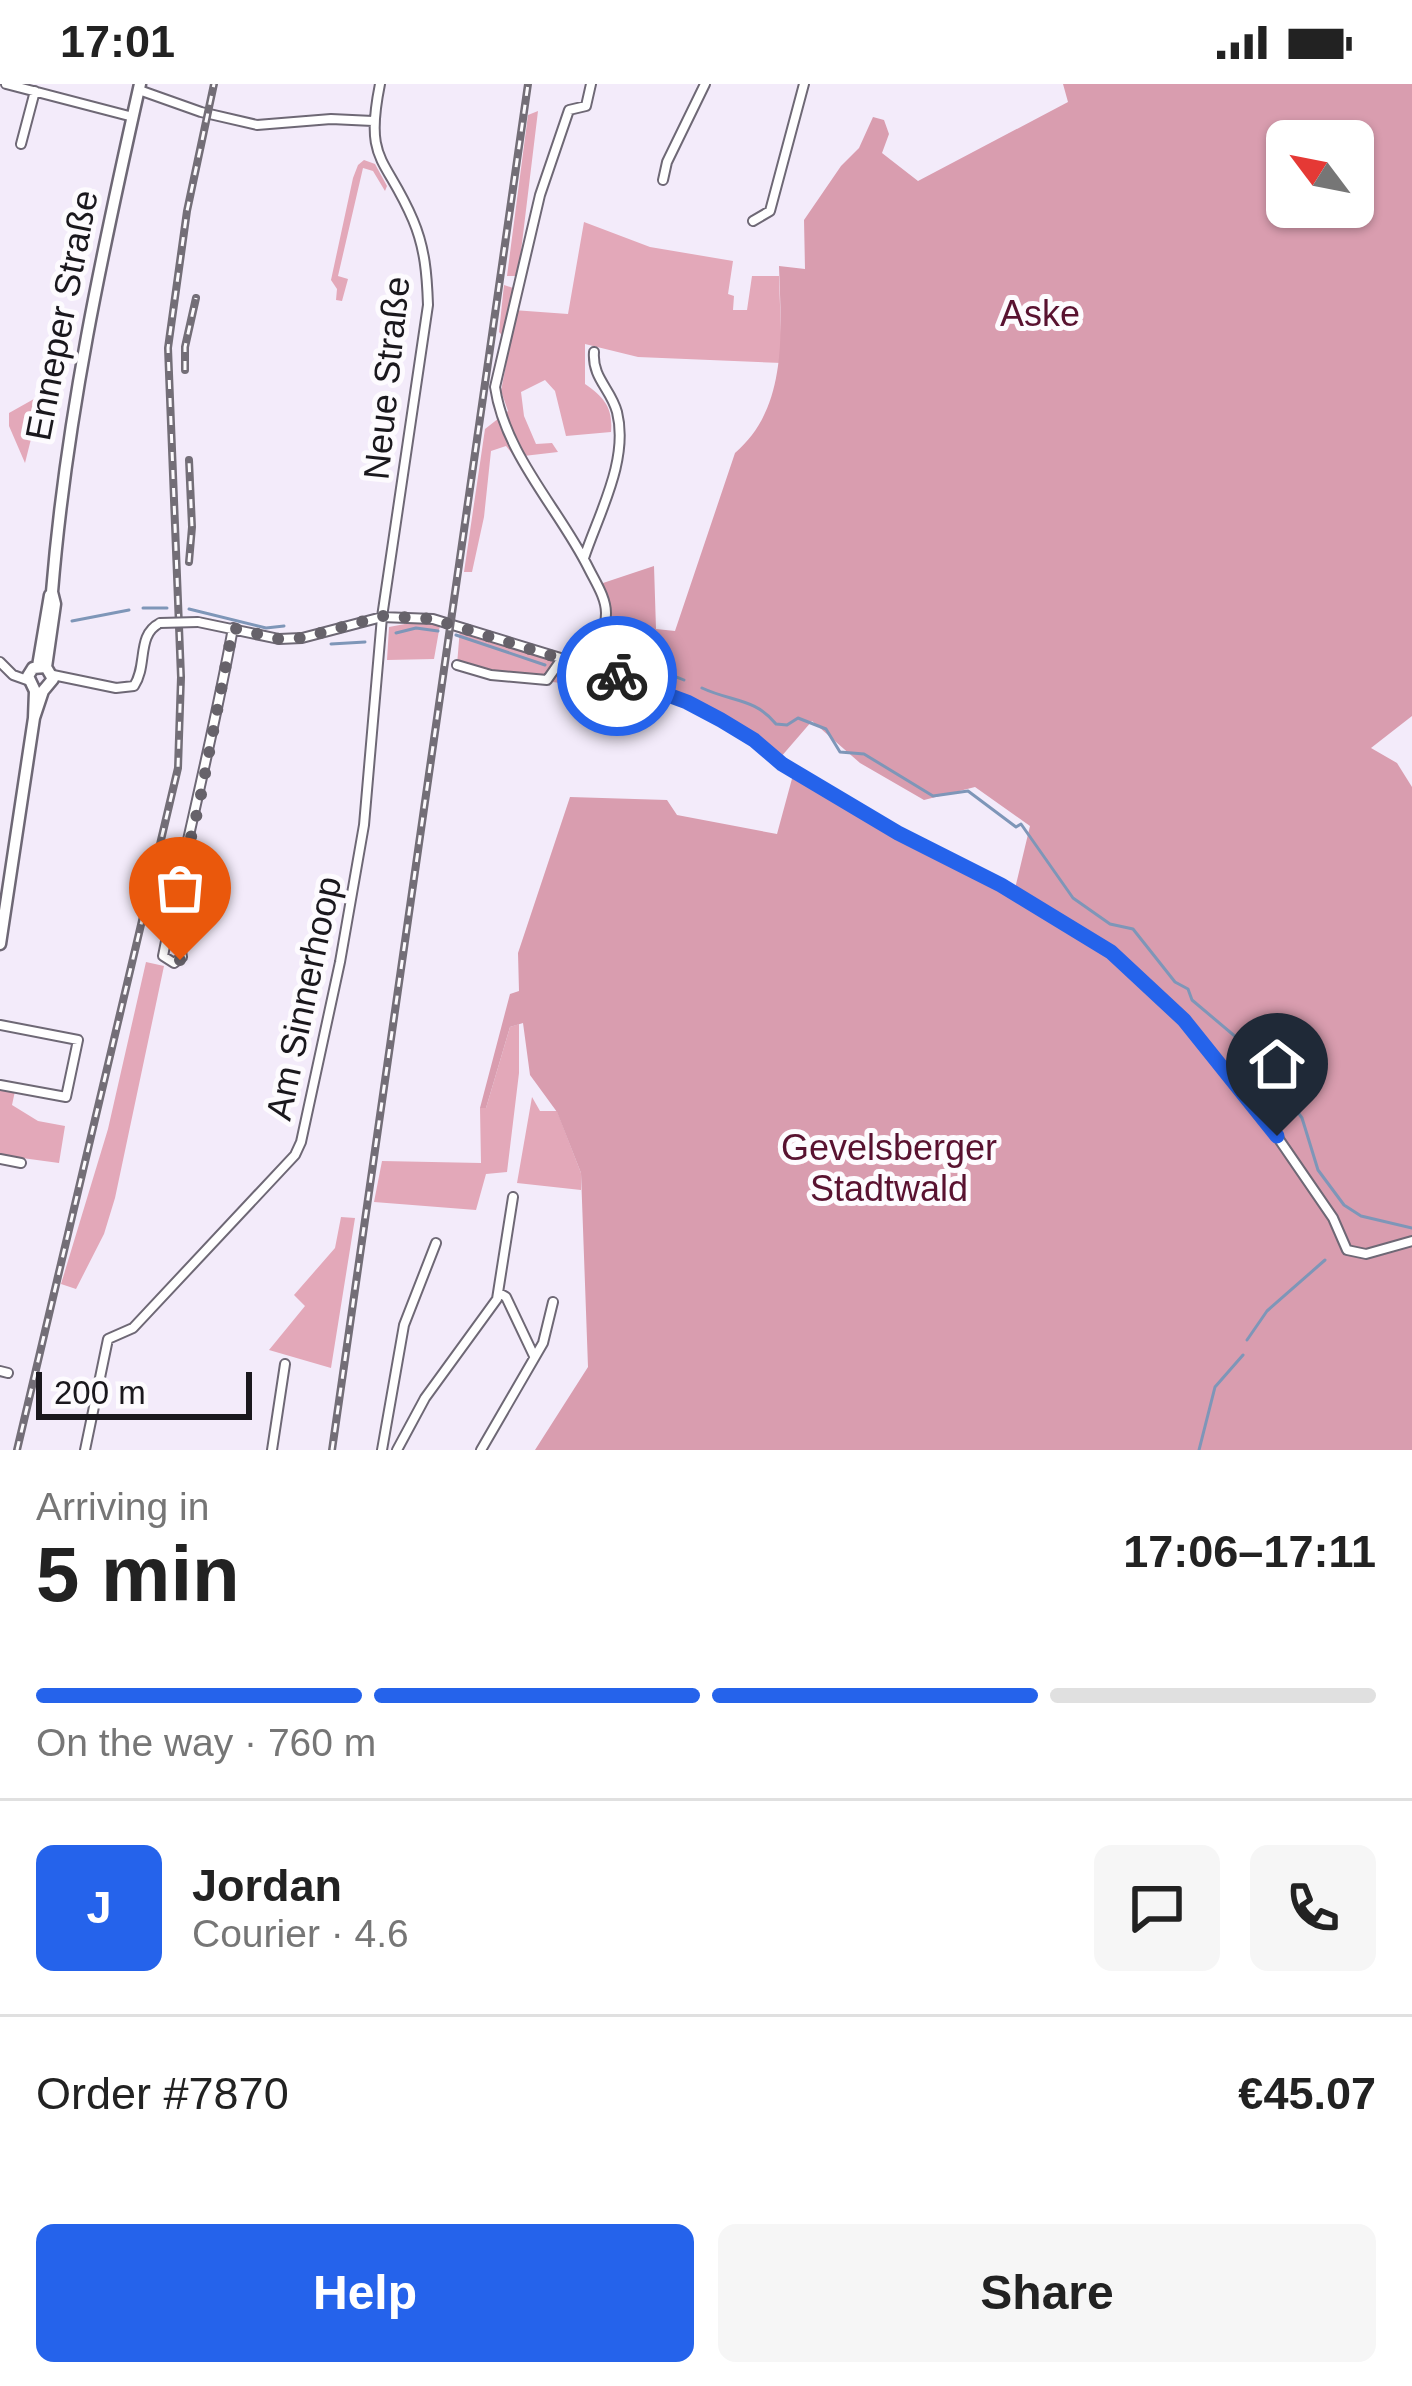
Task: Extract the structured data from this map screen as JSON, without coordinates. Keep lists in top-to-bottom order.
{
  "streets": {
    "main road": ["Enneper Straße"],
    "street": ["Neue Straße", "Am Sinnerhoop"]
  },
  "crossings": [
    ["Neue Straße", "Am Sinnerhoop"]
  ],
  "parks": ["Aske", "Gevelsberger Stadtwald"],
  "scale_bar": "200 m",
  "north": "top left",
  "page": {
    "status": "17:01",
    "scale": "200 m",
    "heading": ["5 min", "Arriving in", "17:06–17:11"],
    "panel": [
      "Jordan",
      "Courier · 4.6",
      "Order #7870",
      "€45.07"
    ],
    "bar": "On the way · 760 m",
    "round": "J",
    "buttons": ["Help", "Share"]
  }
}
